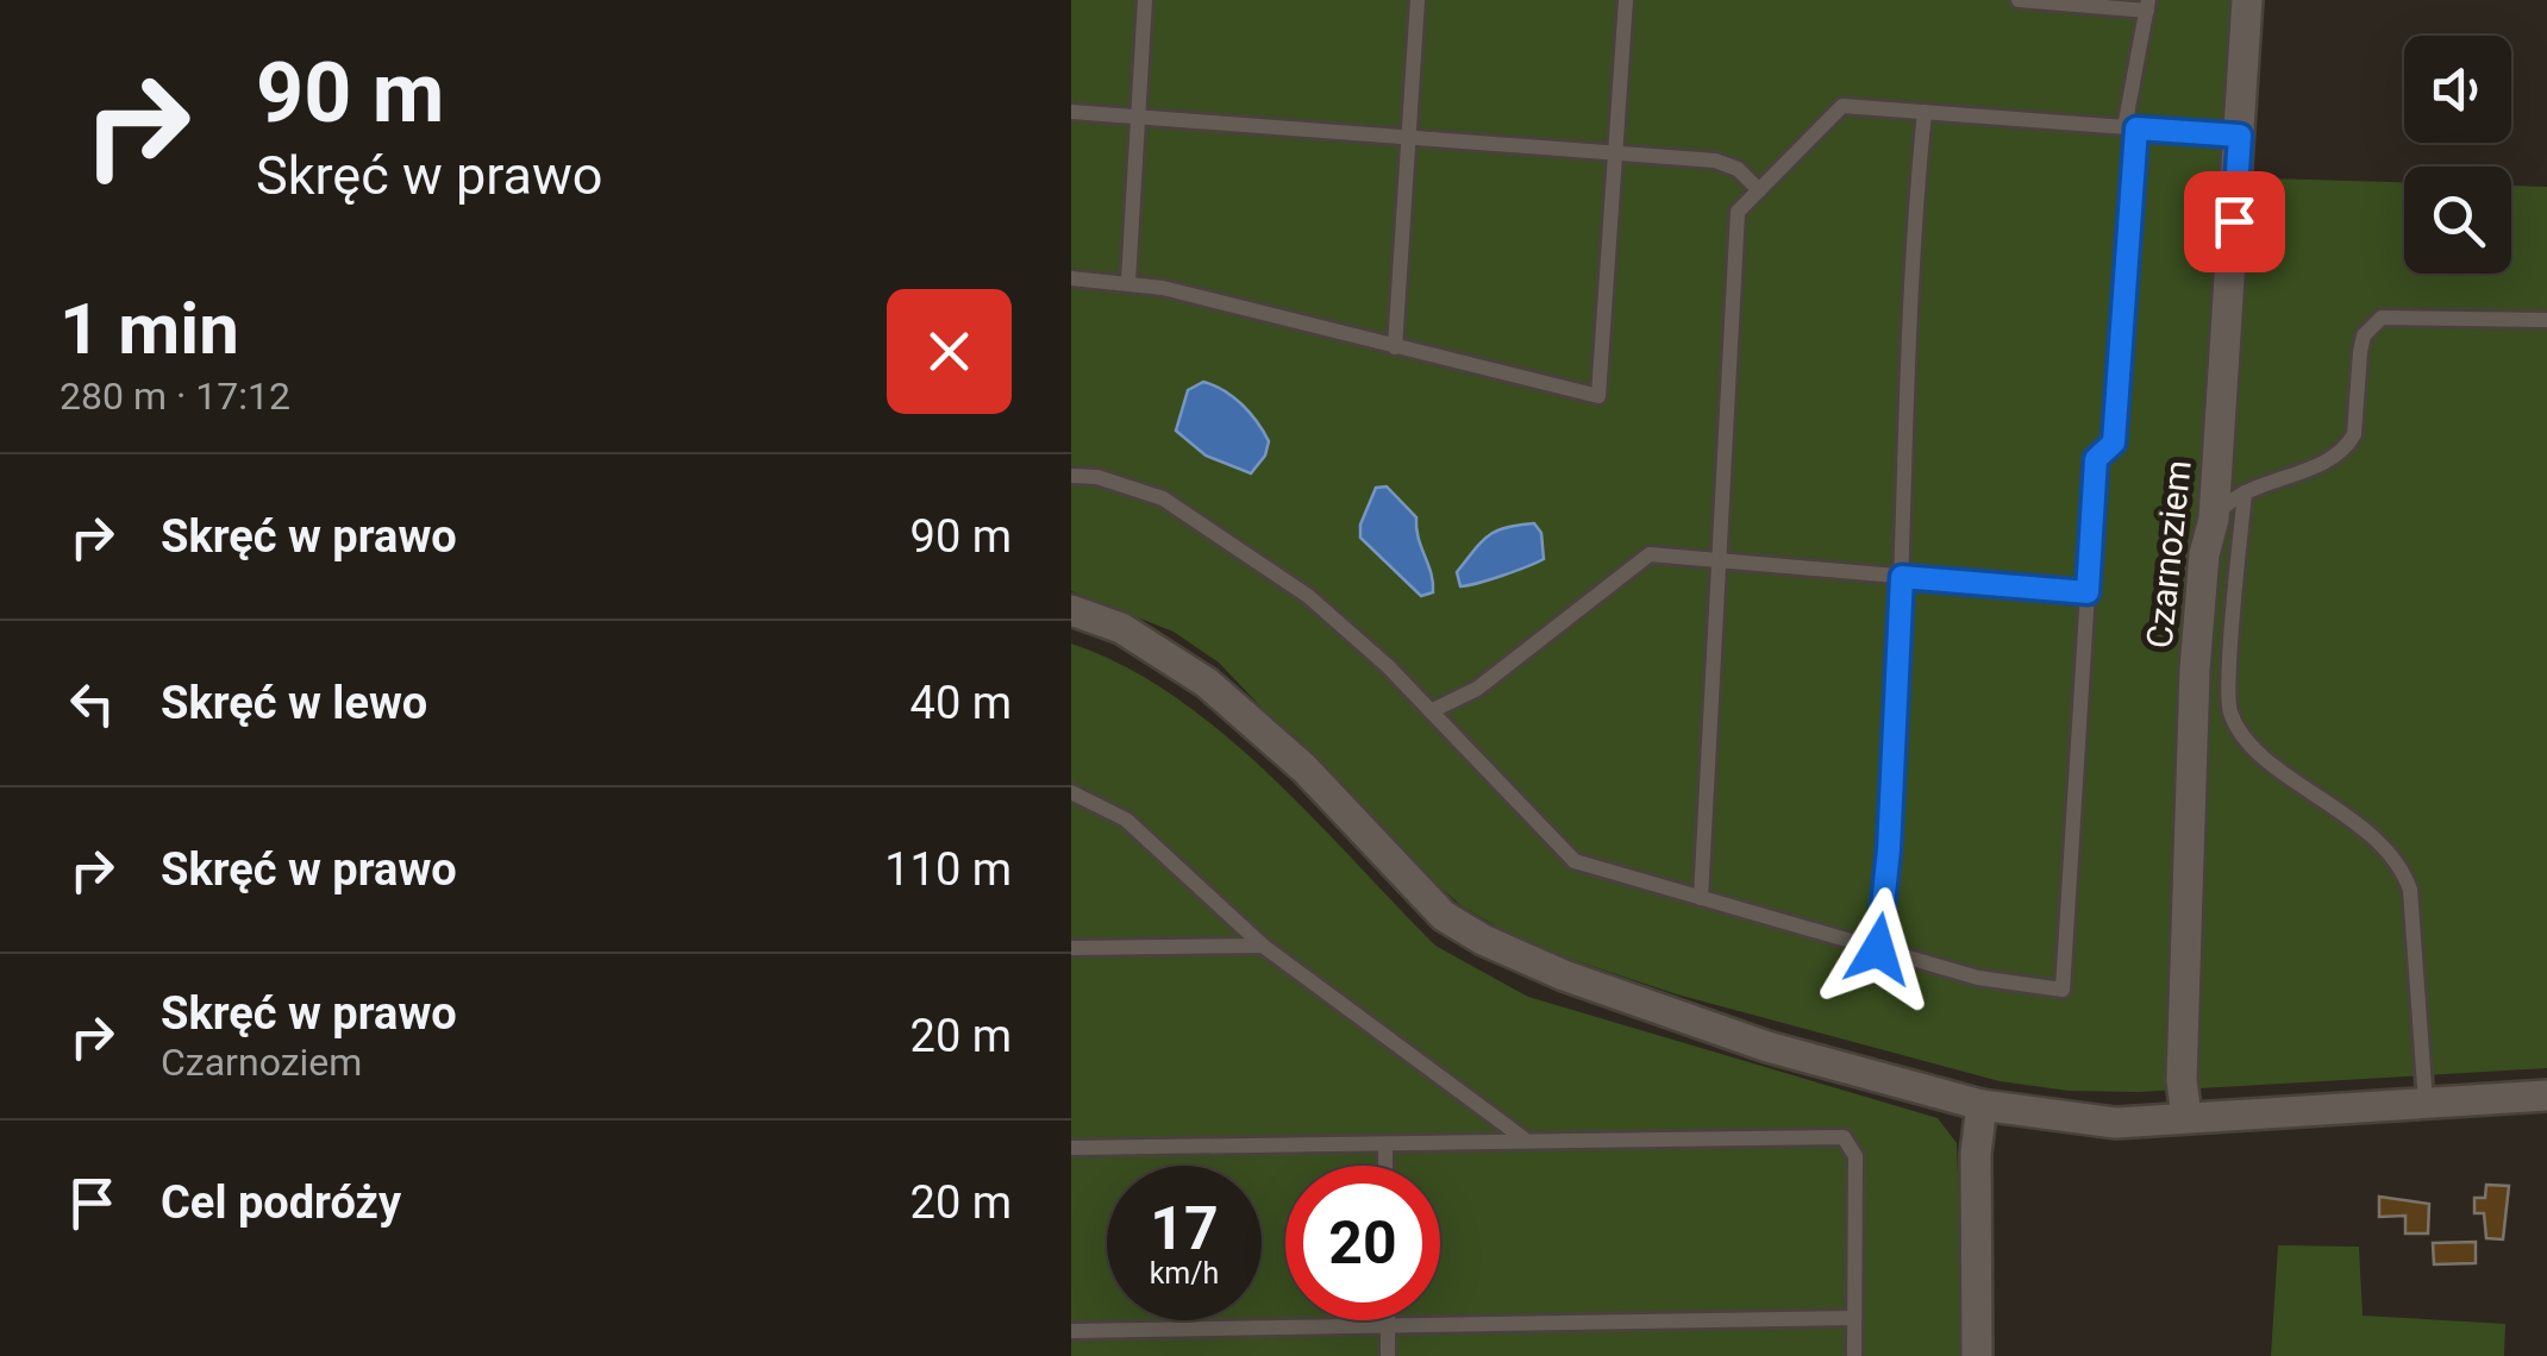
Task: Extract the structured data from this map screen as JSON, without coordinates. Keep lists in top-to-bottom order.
{
  "streets": {
    "street": ["Czarnoziem"]
  },
  "page": {
    "turn": ["90 m", "Skręć w prawo"],
    "heading": ["1 min", "280 m · 17:12"],
    "list": [
      {
        "name": "Skręć w prawo",
        "value": "90 m"
      },
      {
        "name": "Skręć w lewo",
        "value": "40 m"
      },
      {
        "name": "Skręć w prawo",
        "value": "110 m"
      },
      {
        "name": "Skręć w prawo",
        "note": "Czarnoziem",
        "value": "20 m"
      },
      {
        "name": "Cel podróży",
        "value": "20 m"
      }
    ],
    "speed": "17 km/h",
    "limit": "20"
  }
}
